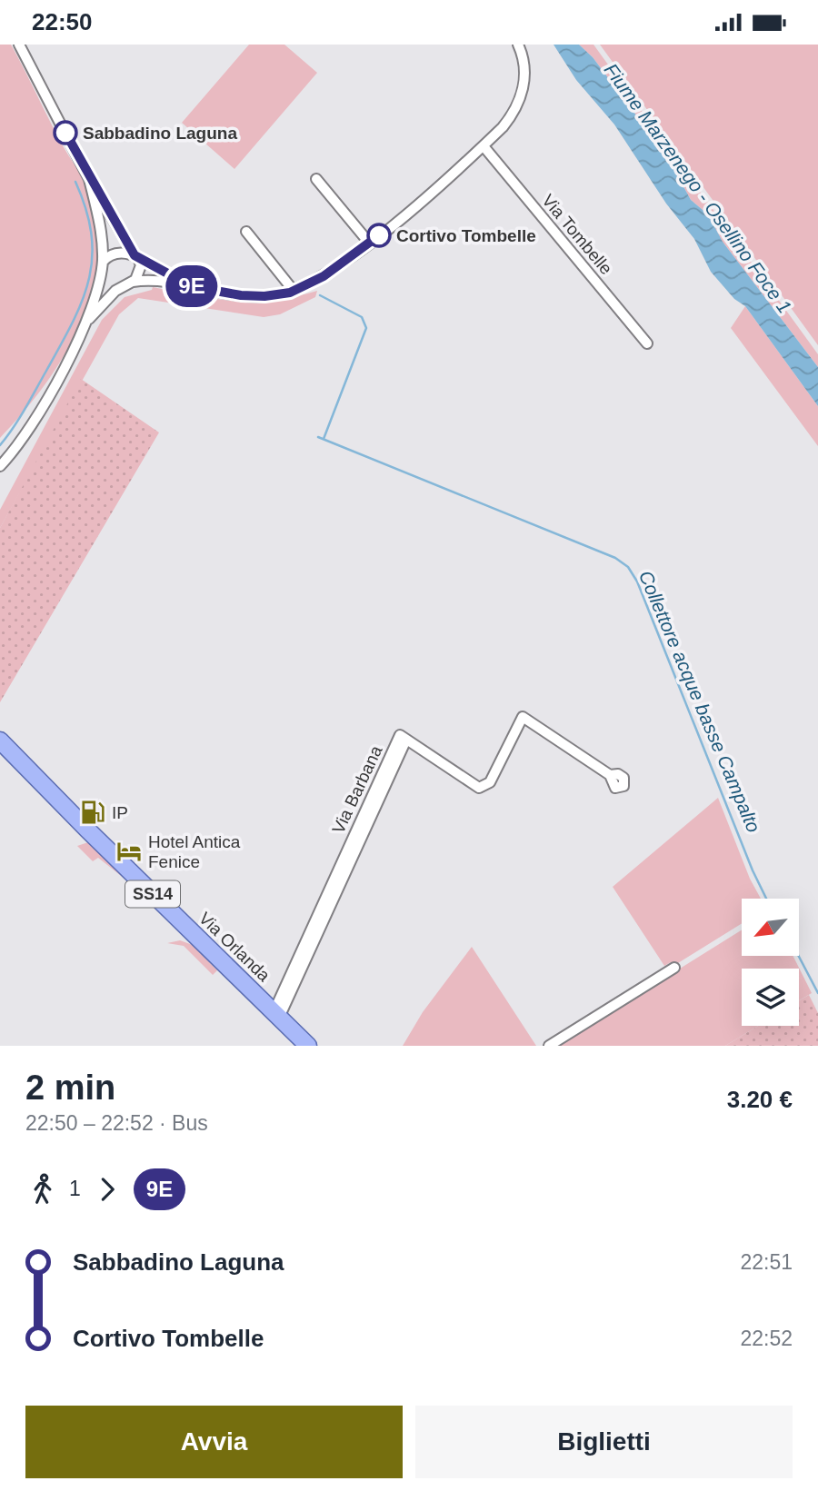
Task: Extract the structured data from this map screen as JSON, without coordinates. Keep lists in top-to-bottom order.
{
  "streets": {
    "main road": ["SS14", "Via Orlanda"],
    "street": ["Via Tombelle", "Via Barbana"]
  },
  "crossings": [
    ["Via Barbana", "Via Orlanda"]
  ],
  "water": ["Fiume Marzenego - Osellino Foce 1", "Collettore acque basse Campalto"],
  "places": {
    "other": ["Sabbadino Laguna", "Cortivo Tombelle"],
    "fuel station": ["IP"],
    "hotel": ["Hotel Antica Fenice"]
  },
  "lines": ["bus line 9E"],
  "north": "bottom left",
  "page": {
    "status": "22:50",
    "on_map": "9E",
    "heading": ["2 min", "22:50 – 22:52 · Bus", "3.20 €"],
    "legs": ["1", "9E"],
    "list": [
      {
        "name": "Sabbadino Laguna",
        "value": "22:51"
      },
      {
        "name": "Cortivo Tombelle",
        "value": "22:52"
      }
    ],
    "buttons": ["Avvia", "Biglietti"]
  }
}
